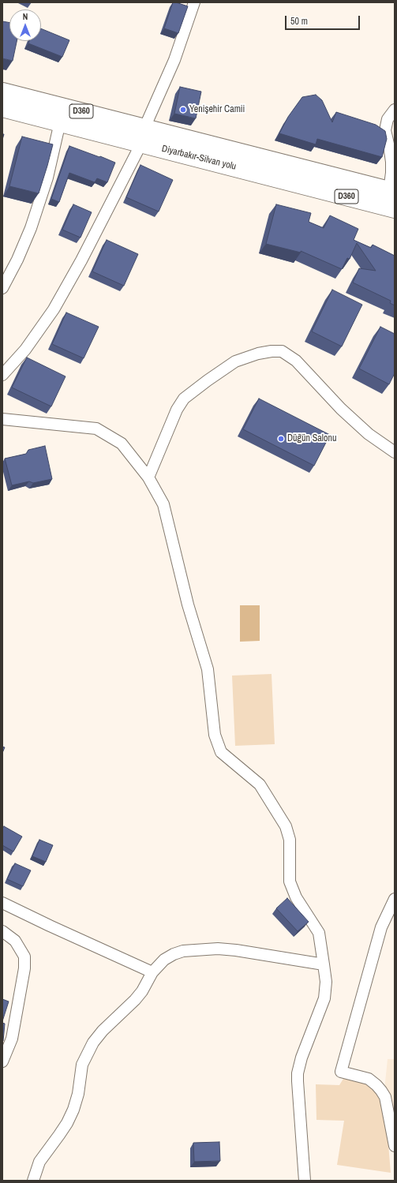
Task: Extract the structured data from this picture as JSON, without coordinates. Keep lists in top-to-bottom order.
{
  "streets": {
    "highway": ["D360", "Diyarbakır-Silvan yolu"]
  },
  "places": ["Yenişehir Camii", "Düğün Salonu"],
  "scale_bar": "50 m",
  "north": "top"
}
